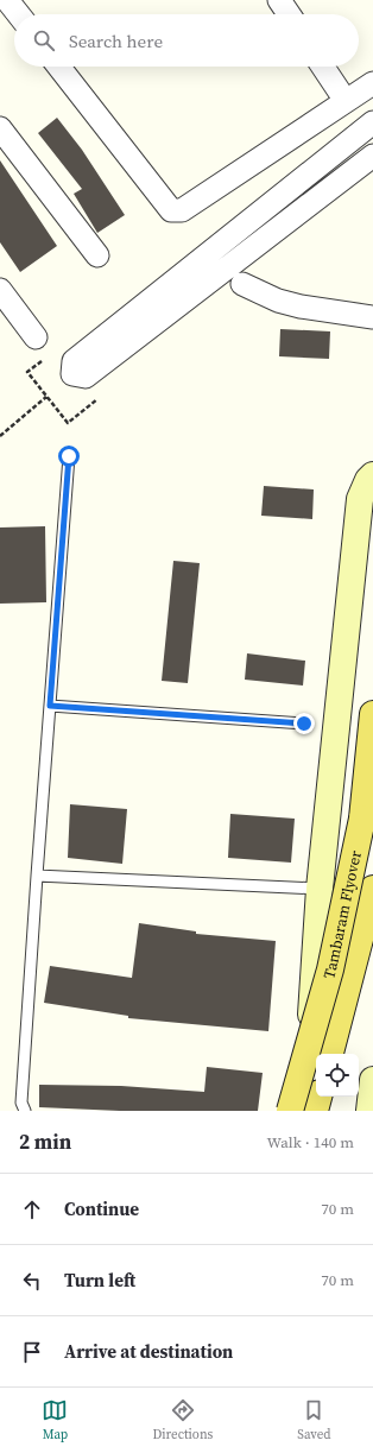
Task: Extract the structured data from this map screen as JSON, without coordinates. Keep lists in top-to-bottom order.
{
  "streets": {
    "main road": ["Tambaram Flyover"]
  },
  "page": {
    "search": "Search here",
    "heading": ["2 min", "Walk · 140 m"],
    "list": [
      ["Continue", "70 m"],
      ["Turn left", "70 m"],
      "Arrive at destination"
    ],
    "nav": ["Map", "Directions", "Saved"]
  }
}
